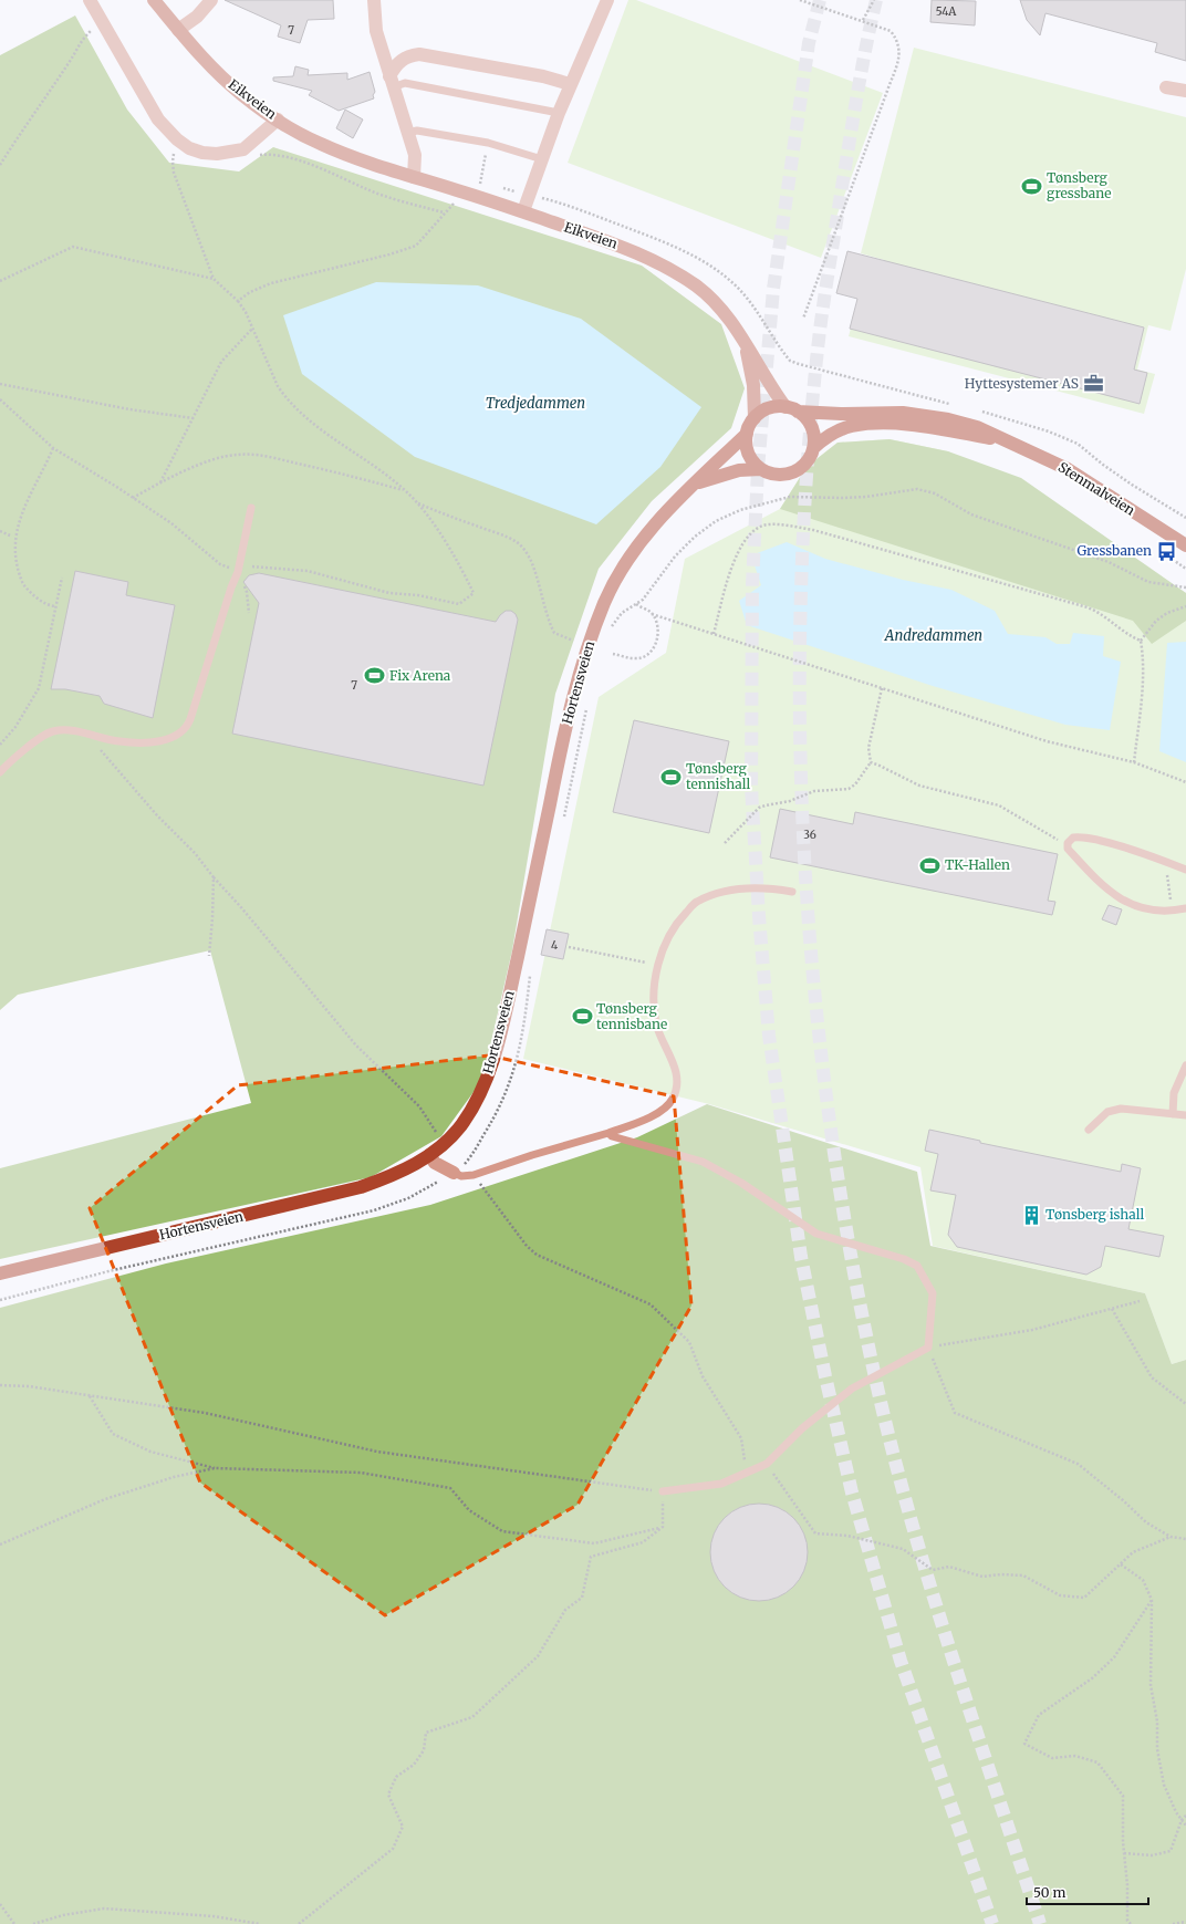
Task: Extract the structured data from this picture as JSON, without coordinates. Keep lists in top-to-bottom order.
{
  "streets": {
    "main road": ["Eikveien", "Stenmalveien", "Hortensveien"]
  },
  "crossings": [
    ["Eikveien", "Stenmalveien"],
    ["Eikveien", "Hortensveien"],
    ["Stenmalveien", "Hortensveien"]
  ],
  "water": ["Tredjedammen", "Andredammen"],
  "places": {
    "sports": [
      "Tønsberg gressbane",
      "Fix Arena",
      "Tønsberg tennishall",
      "TK-Hallen",
      "Tønsberg tennisbane"
    ],
    "office": ["Hyttesystemer AS"],
    "bus stop": ["Gressbanen"],
    "building": ["Tønsberg ishall"]
  },
  "house_numbers": [
    "54A",
    "7",
    "7",
    "36",
    "4"
  ],
  "scale_bar": "50 m"
}
